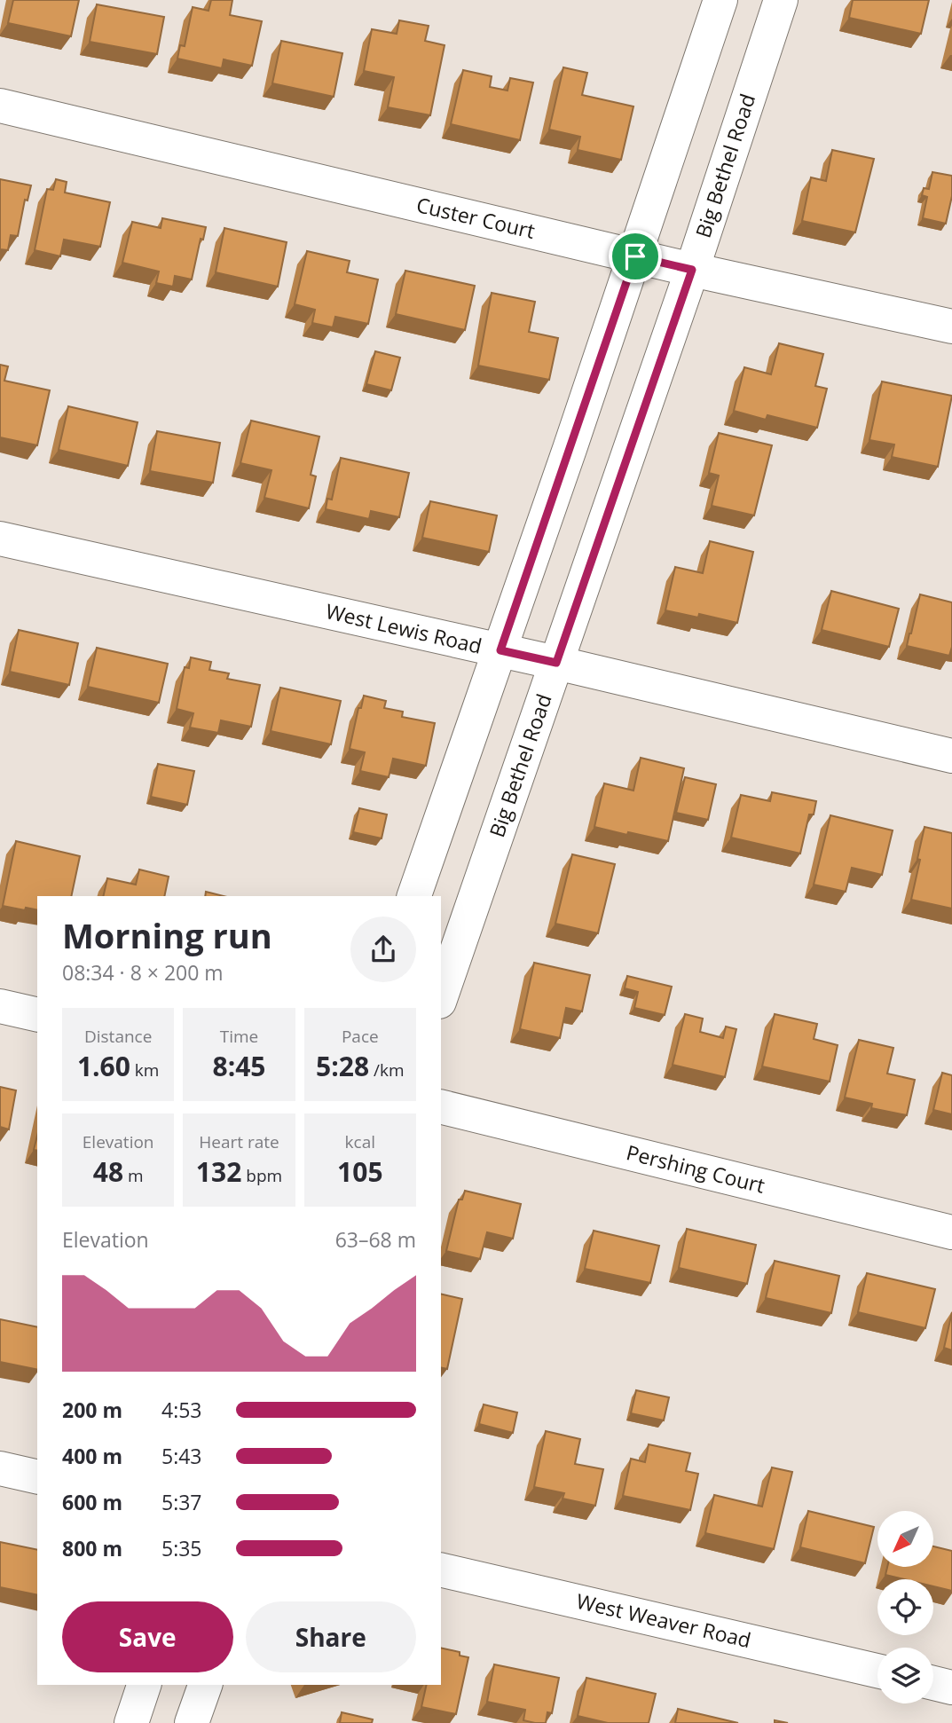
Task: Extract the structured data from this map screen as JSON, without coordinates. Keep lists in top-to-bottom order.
{
  "streets": {
    "street": [
      "Big Bethel Road",
      "Custer Court",
      "West Lewis Road",
      "Pershing Court",
      "West Weaver Road"
    ]
  },
  "crossings": [
    ["Big Bethel Road", "Custer Court"],
    ["Big Bethel Road", "West Lewis Road"]
  ],
  "north": "bottom left",
  "page": {
    "heading": ["Morning run", "08:34 · 8 × 200 m"],
    "stats": [
      ["Distance", "1.60 km"],
      ["Time", "8:45"],
      ["Pace", "5:28 /km"],
      ["Elevation", "48 m"],
      ["Heart rate", "132 bpm"],
      ["kcal", "105"]
    ],
    "chart": ["Elevation", "63–68 m"],
    "list": [
      {
        "name": "200 m",
        "note": "4:53"
      },
      {
        "name": "400 m",
        "note": "5:43"
      },
      {
        "name": "600 m",
        "note": "5:37"
      },
      {
        "name": "800 m",
        "note": "5:35"
      }
    ],
    "buttons": ["Save", "Share"]
  }
}
